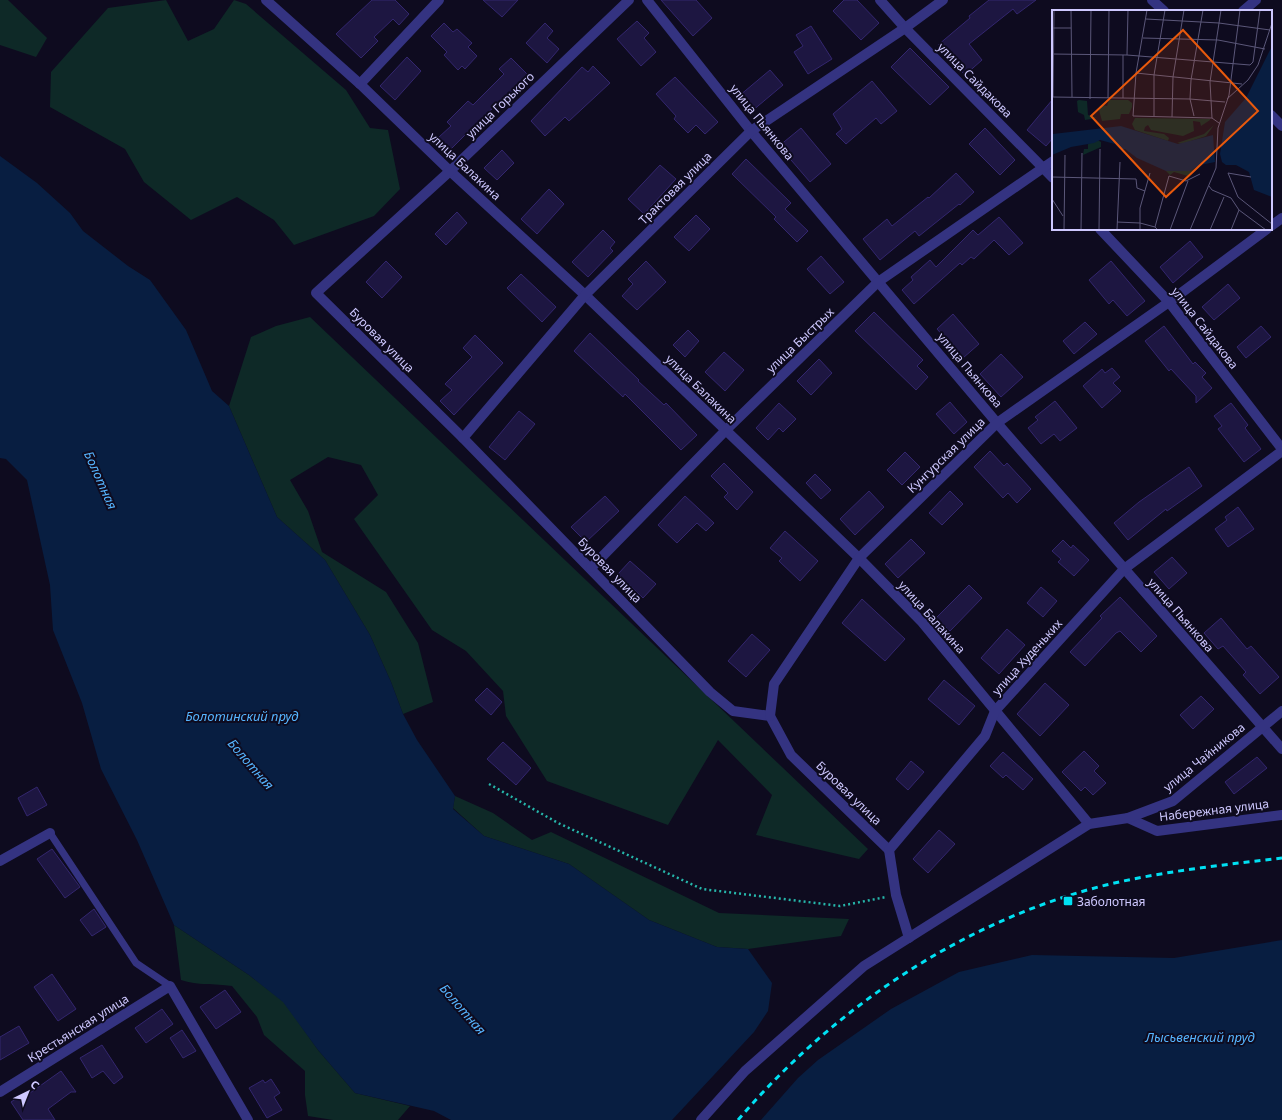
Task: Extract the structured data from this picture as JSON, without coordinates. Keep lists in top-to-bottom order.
{
  "streets": {
    "street": [
      "улица Сайдакова",
      "улица Горького",
      "улица Пьянкова",
      "улица Балакина",
      "Трактовая улица",
      "Буровая улица",
      "улица Быстрых",
      "Кунгурская улица",
      "улица Худеньких",
      "улица Чайникова",
      "Набережная улица",
      "Крестьянская улица"
    ]
  },
  "crossings": [
    ["улица Сайдакова", "Трактовая улица"],
    ["улица Сайдакова", "улица Быстрых"],
    ["улица Сайдакова", "Кунгурская улица"],
    ["улица Сайдакова", "улица Худеньких"],
    ["улица Горького", "улица Балакина"],
    ["улица Горького", "Буровая улица"],
    ["улица Пьянкова", "Трактовая улица"],
    ["улица Пьянкова", "улица Быстрых"],
    ["улица Пьянкова", "Кунгурская улица"],
    ["улица Пьянкова", "улица Худеньких"],
    ["улица Пьянкова", "улица Чайникова"],
    ["улица Балакина", "Трактовая улица"],
    ["улица Балакина", "улица Быстрых"],
    ["улица Балакина", "Кунгурская улица"],
    ["улица Балакина", "улица Худеньких"],
    ["улица Балакина", "улица Чайникова"],
    ["Трактовая улица", "Буровая улица"],
    ["Буровая улица", "улица Быстрых"],
    ["Буровая улица", "Кунгурская улица"],
    ["Буровая улица", "улица Худеньких"],
    ["улица Чайникова", "Набережная улица"]
  ],
  "water": ["Болотная", "Болотинский пруд", "Лысьвенский пруд"],
  "places": {
    "transit": ["Заболотная"]
  },
  "north": "top right"
}
